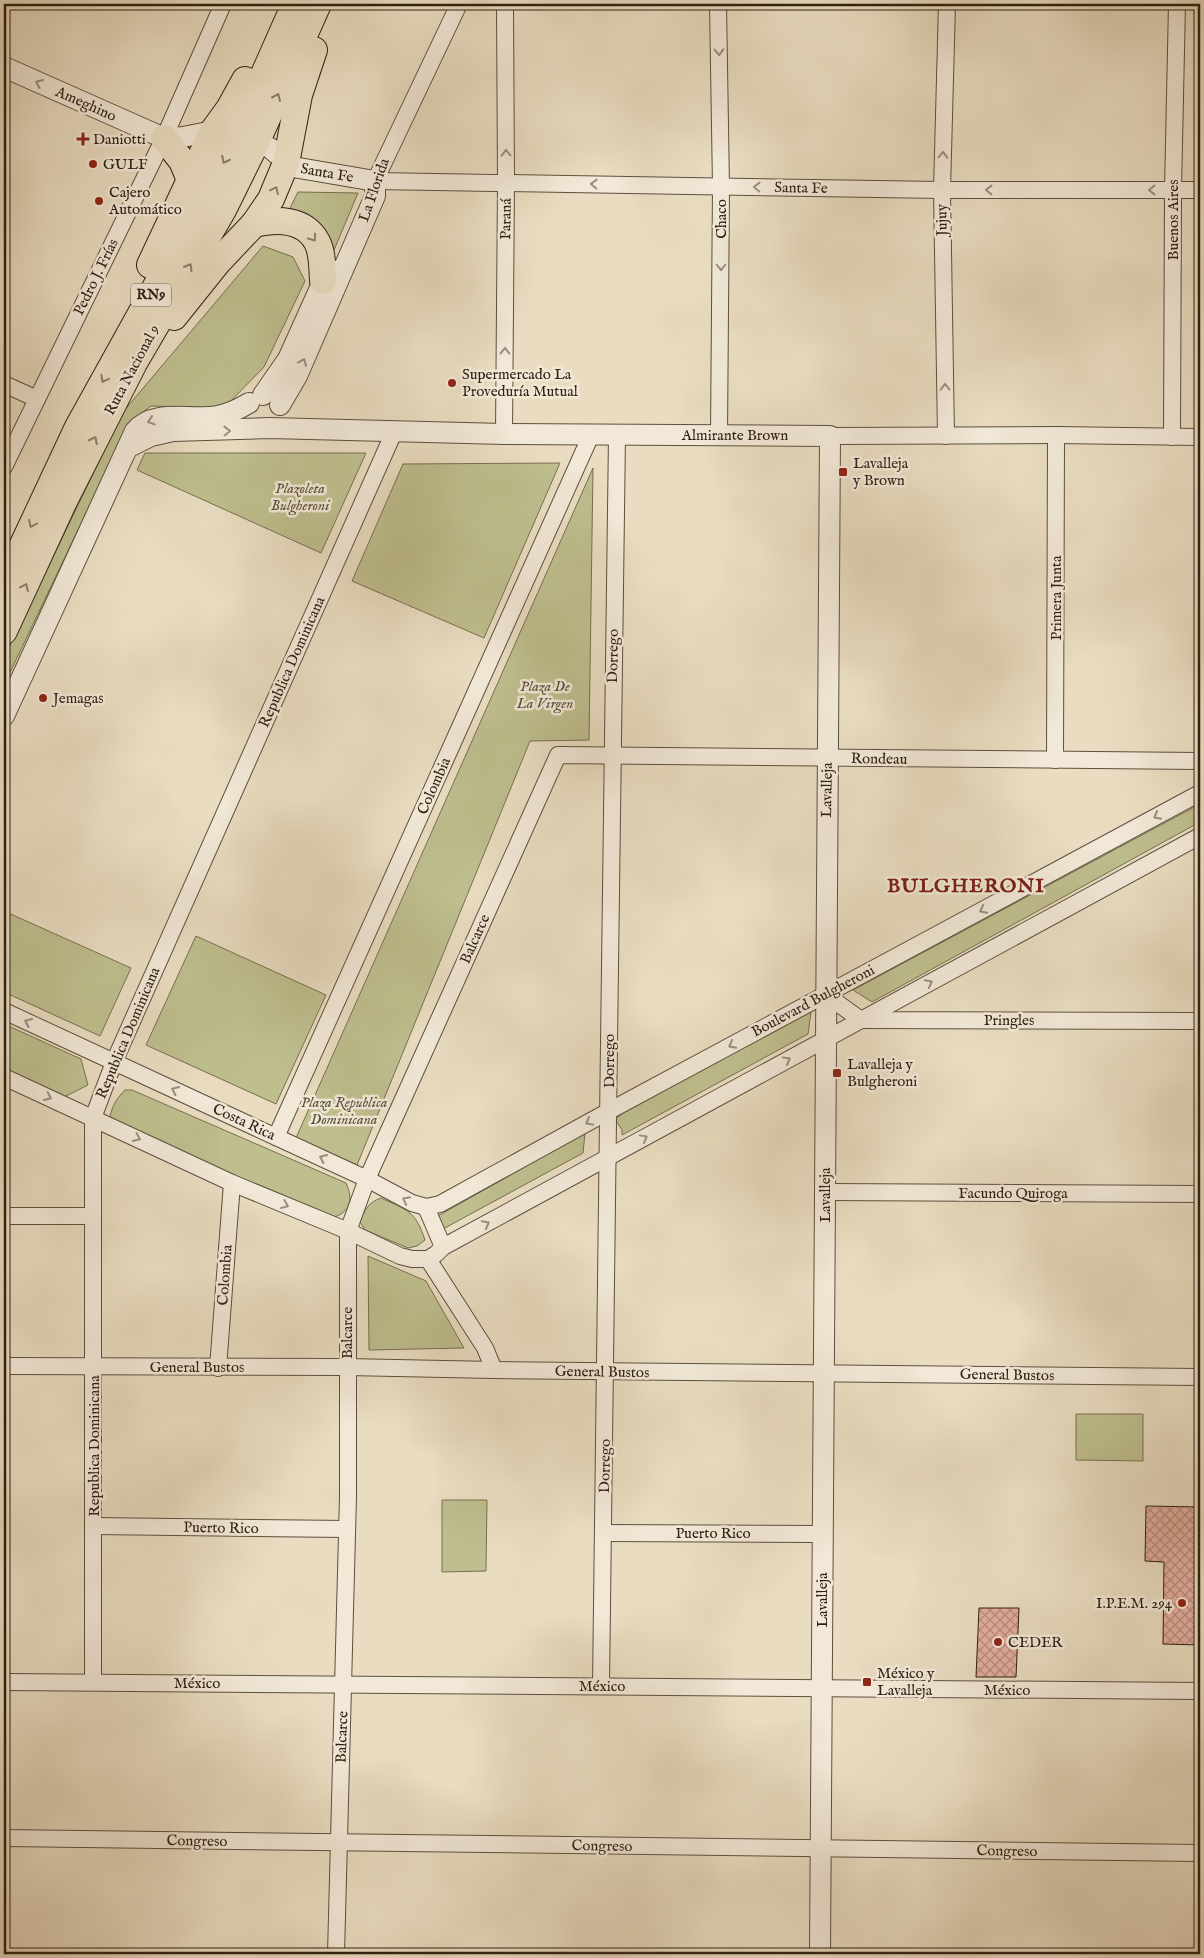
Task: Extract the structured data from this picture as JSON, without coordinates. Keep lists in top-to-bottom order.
{
  "streets": {
    "highway": ["RN9", "Ruta Nacional 9"],
    "street": [
      "Ameghino",
      "Santa Fe",
      "La Florida",
      "Paraná",
      "Chaco",
      "Jujuy",
      "Buenos Aires",
      "Pedro J. Frías",
      "Almirante Brown",
      "Primera Junta",
      "Dorrego",
      "Republica Dominicana",
      "Rondeau",
      "Colombia",
      "Lavalleja",
      "Balcarce",
      "Boulevard Bulgheroni",
      "Pringles",
      "Costa Rica",
      "Facundo Quiroga",
      "General Bustos",
      "Puerto Rico",
      "México",
      "Congreso"
    ]
  },
  "crossings": [
    ["Ameghino", "Santa Fe"],
    ["Ameghino", "Pedro J. Frías"],
    ["Ameghino", "RN9"],
    ["Ameghino", "Ruta Nacional 9"],
    ["Santa Fe", "La Florida"],
    ["Santa Fe", "Paraná"],
    ["Santa Fe", "Chaco"],
    ["Santa Fe", "Jujuy"],
    ["Santa Fe", "Buenos Aires"],
    ["Santa Fe", "RN9"],
    ["Santa Fe", "Ruta Nacional 9"],
    ["Paraná", "Almirante Brown"],
    ["Chaco", "Almirante Brown"],
    ["Jujuy", "Almirante Brown"],
    ["Buenos Aires", "Almirante Brown"],
    ["RN9", "Ruta Nacional 9"],
    ["Almirante Brown", "Primera Junta"],
    ["Almirante Brown", "Dorrego"],
    ["Almirante Brown", "Republica Dominicana"],
    ["Almirante Brown", "Colombia"],
    ["Almirante Brown", "Lavalleja"],
    ["Primera Junta", "Rondeau"],
    ["Dorrego", "Rondeau"],
    ["Dorrego", "Boulevard Bulgheroni"],
    ["Dorrego", "General Bustos"],
    ["Dorrego", "Puerto Rico"],
    ["Dorrego", "México"],
    ["Republica Dominicana", "Costa Rica"],
    ["Republica Dominicana", "General Bustos"],
    ["Republica Dominicana", "Puerto Rico"],
    ["Republica Dominicana", "México"],
    ["Rondeau", "Lavalleja"],
    ["Rondeau", "Balcarce"],
    ["Colombia", "Costa Rica"],
    ["Colombia", "General Bustos"],
    ["Lavalleja", "Boulevard Bulgheroni"],
    ["Lavalleja", "Facundo Quiroga"],
    ["Lavalleja", "General Bustos"],
    ["Lavalleja", "Puerto Rico"],
    ["Lavalleja", "México"],
    ["Lavalleja", "Congreso"],
    ["Balcarce", "Costa Rica"],
    ["Balcarce", "General Bustos"],
    ["Balcarce", "Puerto Rico"],
    ["Balcarce", "México"],
    ["Balcarce", "Congreso"],
    ["Boulevard Bulgheroni", "Costa Rica"]
  ],
  "one_way": [
    "Ameghino",
    "Santa Fe",
    "Paraná",
    "Chaco",
    "Jujuy"
  ],
  "districts": ["BULGHERONI"],
  "parks": ["Plazoleta Bulgheroni", "Plaza De La Virgen", "Plaza Republica Dominicana"],
  "places": {
    "health": ["Daniotti"],
    "other": [
      "GULF",
      "Cajero Automático",
      "Supermercado La Proveduría Mutual",
      "Jemagas",
      "I.P.E.M. 294",
      "CEDER"
    ],
    "transit": ["Lavalleja y Brown", "Lavalleja y Bulgheroni", "México y Lavalleja"]
  }
}
